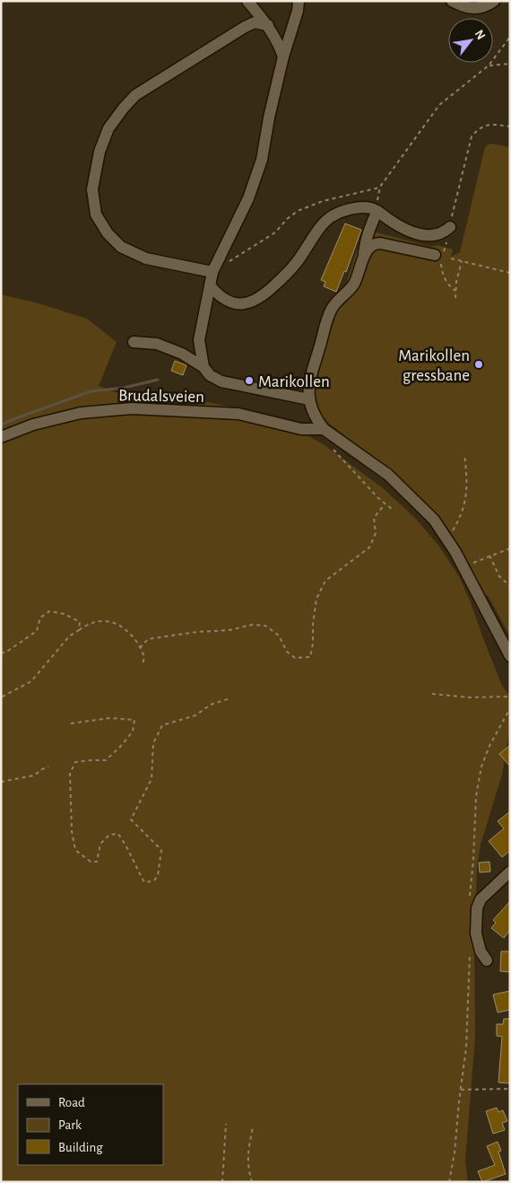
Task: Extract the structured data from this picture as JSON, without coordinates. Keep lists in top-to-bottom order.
{
  "streets": {
    "street": ["Brudalsveien"]
  },
  "places": ["Marikollen gressbane", "Marikollen"],
  "legend": ["Road", "Park", "Building"],
  "north": "top right"
}
